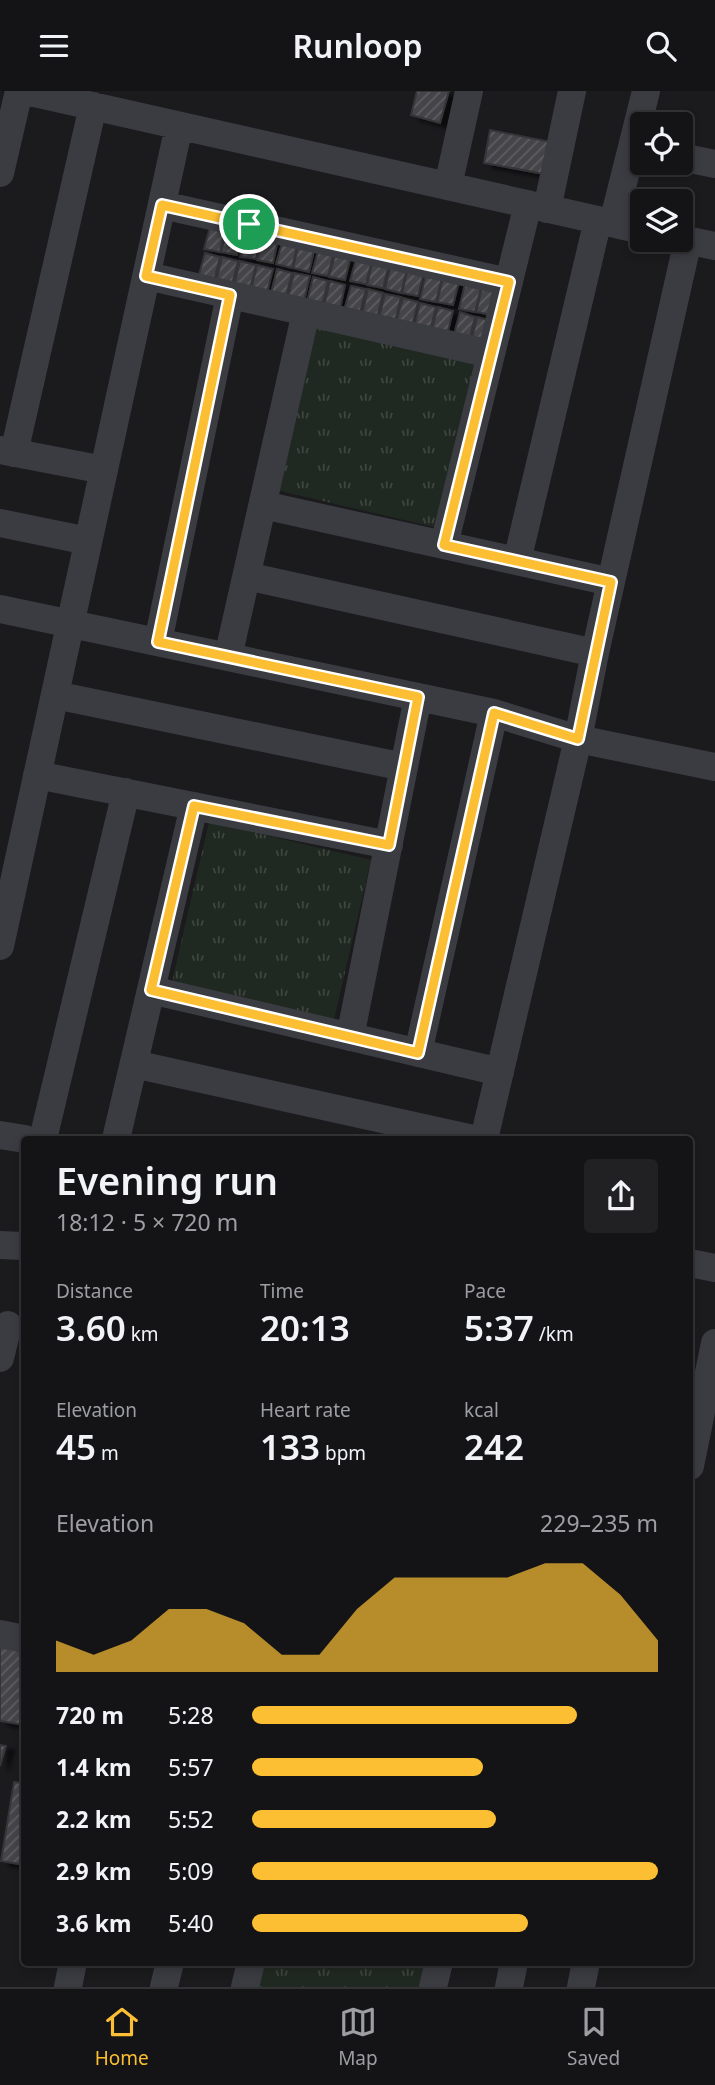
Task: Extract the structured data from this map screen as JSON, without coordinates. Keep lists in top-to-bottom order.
{
  "page": {
    "header": "Runloop",
    "heading": ["Evening run", "18:12 · 5 × 720 m"],
    "stats": [
      ["Distance", "3.60 km"],
      ["Time", "20:13"],
      ["Pace", "5:37 /km"],
      ["Elevation", "45 m"],
      ["Heart rate", "133 bpm"],
      ["kcal", "242"]
    ],
    "chart": ["Elevation", "229–235 m"],
    "list": [
      {
        "name": "720 m",
        "note": "5:28"
      },
      {
        "name": "1.4 km",
        "note": "5:57"
      },
      {
        "name": "2.2 km",
        "note": "5:52"
      },
      {
        "name": "2.9 km",
        "note": "5:09"
      },
      {
        "name": "3.6 km",
        "note": "5:40"
      }
    ],
    "tabs": ["Home", "Map", "Saved"]
  }
}
